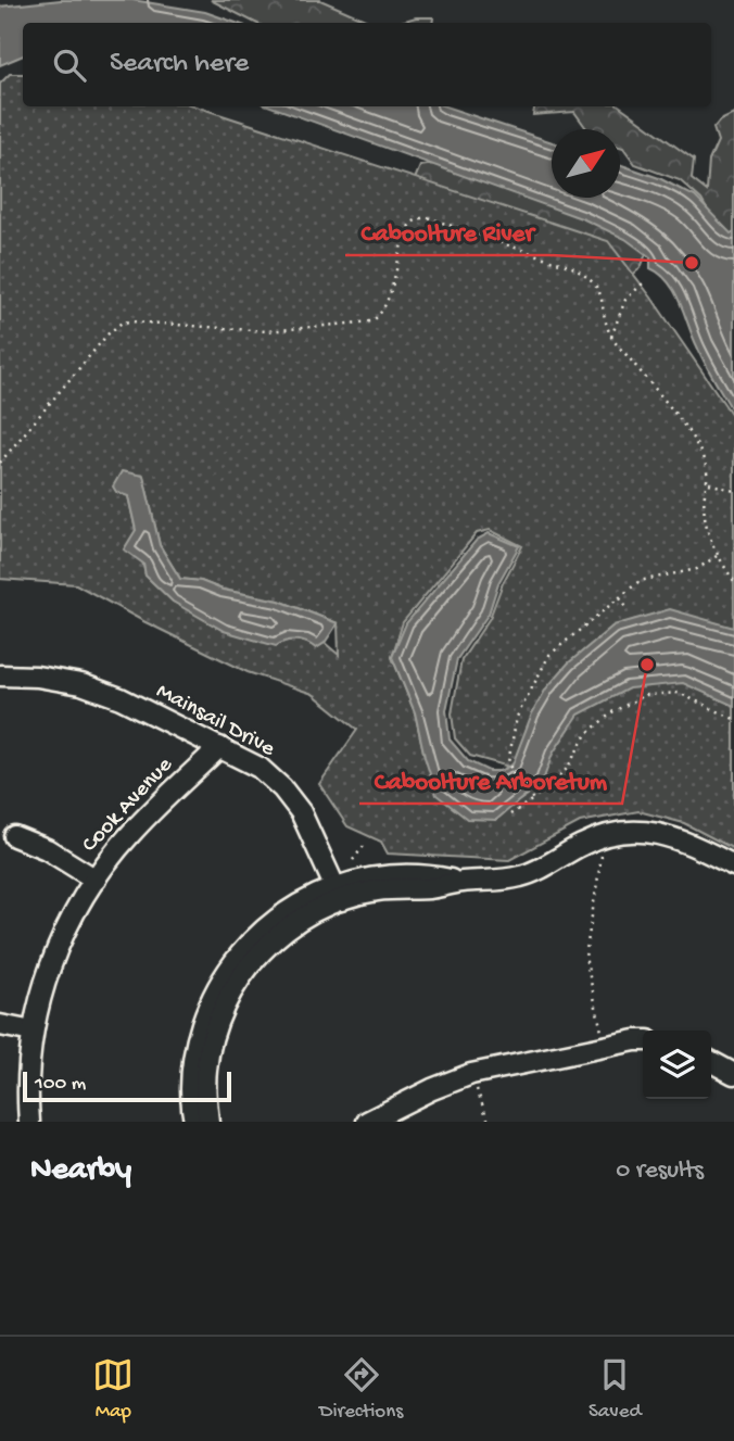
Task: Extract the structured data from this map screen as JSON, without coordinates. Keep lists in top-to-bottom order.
{
  "streets": {
    "street": ["Mainsail Drive", "Cook Avenue"]
  },
  "crossings": [
    ["Mainsail Drive", "Cook Avenue"]
  ],
  "places": ["Caboolture River", "Caboolture Arboretum"],
  "scale_bar": "100 m",
  "north": "top right",
  "page": {
    "search": "Search here",
    "scale": "100 m",
    "heading": ["Nearby", "0 results"],
    "nav": ["Map", "Directions", "Saved"]
  }
}
